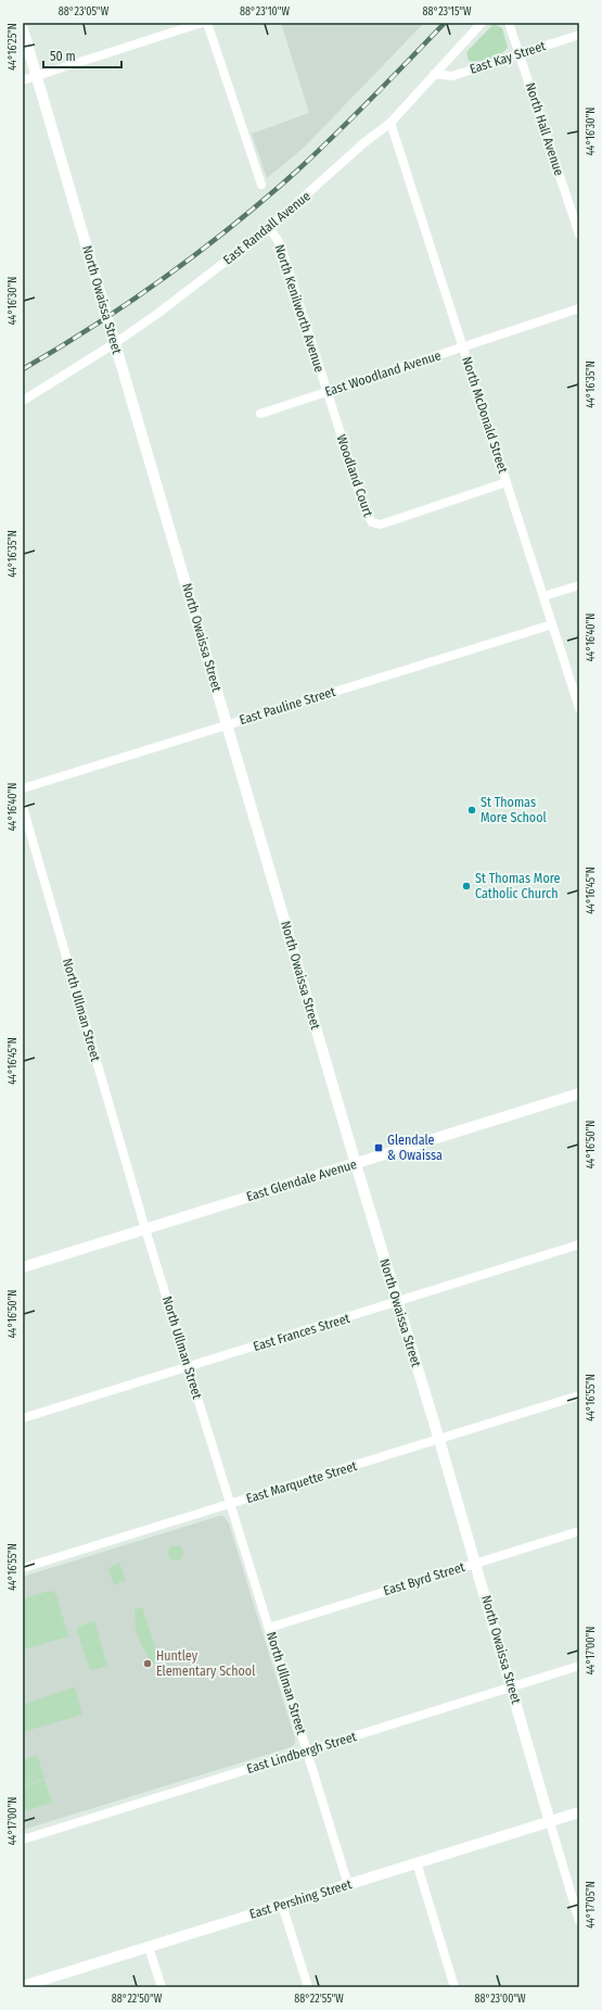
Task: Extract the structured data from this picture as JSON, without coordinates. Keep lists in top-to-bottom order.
{
  "streets": {
    "street": [
      "East Kay Street",
      "North Hall Avenue",
      "East Randall Avenue",
      "North Owaissa Street",
      "North Kenilworth Avenue",
      "East Woodland Avenue",
      "North McDonald Street",
      "Woodland Court",
      "East Pauline Street",
      "North Ullman Street",
      "East Glendale Avenue",
      "East Frances Street",
      "East Marquette Street",
      "East Byrd Street",
      "East Lindbergh Street",
      "East Pershing Street"
    ]
  },
  "crossings": [
    ["East Kay Street", "North Hall Avenue"],
    ["East Kay Street", "East Randall Avenue"],
    ["East Randall Avenue", "North Owaissa Street"],
    ["East Randall Avenue", "North Kenilworth Avenue"],
    ["East Randall Avenue", "North McDonald Street"],
    ["North Owaissa Street", "East Pauline Street"],
    ["North Owaissa Street", "East Glendale Avenue"],
    ["North Owaissa Street", "East Frances Street"],
    ["North Owaissa Street", "East Marquette Street"],
    ["North Owaissa Street", "East Byrd Street"],
    ["North Owaissa Street", "East Lindbergh Street"],
    ["North Owaissa Street", "East Pershing Street"],
    ["North Kenilworth Avenue", "East Woodland Avenue"],
    ["North Kenilworth Avenue", "Woodland Court"],
    ["East Woodland Avenue", "North McDonald Street"],
    ["East Woodland Avenue", "Woodland Court"],
    ["North McDonald Street", "Woodland Court"],
    ["North McDonald Street", "East Pauline Street"],
    ["North Ullman Street", "East Glendale Avenue"],
    ["North Ullman Street", "East Frances Street"],
    ["North Ullman Street", "East Marquette Street"],
    ["North Ullman Street", "East Byrd Street"],
    ["North Ullman Street", "East Lindbergh Street"],
    ["North Ullman Street", "East Pershing Street"]
  ],
  "places": {
    "other": ["St Thomas More School", "St Thomas More Catholic Church", "Huntley Elementary School"],
    "transit": ["Glendale & Owaissa"]
  },
  "scale_bar": "50 m",
  "coordinates": [
    "88°23'05\"W",
    "88°23'10\"W",
    "88°23'15\"W",
    "44°16'25\"N",
    "44°16'30\"N",
    "44°16'35\"N",
    "44°16'40\"N",
    "44°16'45\"N",
    "44°16'50\"N",
    "44°16'55\"N",
    "44°17'00\"N",
    "44°17'05\"N",
    "88°22'50\"W",
    "88°22'55\"W",
    "88°23'00\"W"
  ]
}
